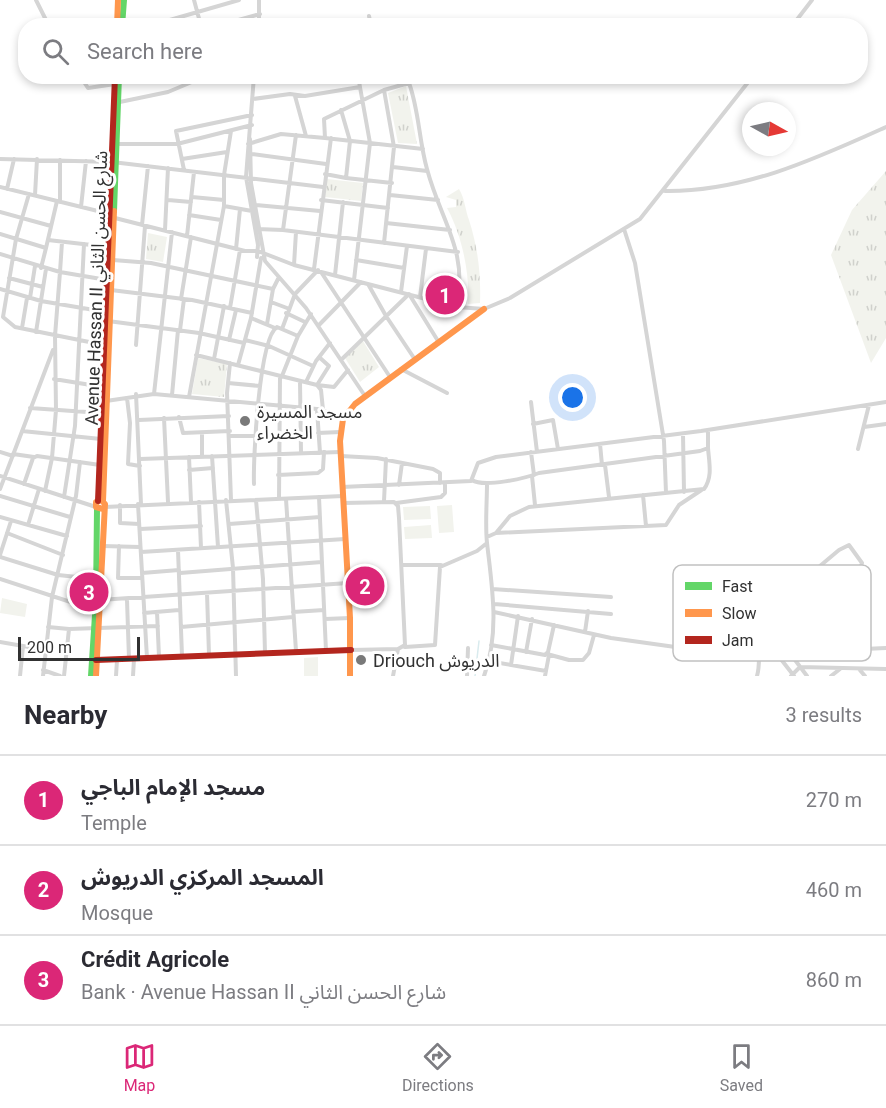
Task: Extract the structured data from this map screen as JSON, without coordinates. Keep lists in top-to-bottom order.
{
  "streets": {
    "main road": ["Avenue Hassan II شارع الحسن الثاني"]
  },
  "places": ["مسجد المسيرة الخضراء", "Driouch الدريوش"],
  "legend": ["Fast", "Slow", "Jam"],
  "scale_bar": "200 m",
  "north": "right",
  "page": {
    "search": "Search here",
    "pins": ["1", "2", "3"],
    "scale": "200 m",
    "heading": ["Nearby", "3 results"],
    "list": [
      {
        "mark": "1",
        "name": "مسجد الإمام الباجي",
        "note": "Temple",
        "value": "270 m"
      },
      {
        "mark": "2",
        "name": "المسجد المركزي الدريوش",
        "note": "Mosque",
        "value": "460 m"
      },
      {
        "mark": "3",
        "name": "Crédit Agricole",
        "note": "Bank · Avenue Hassan II شارع الحسن الثاني",
        "value": "860 m"
      }
    ],
    "nav": ["Map", "Directions", "Saved"]
  }
}
